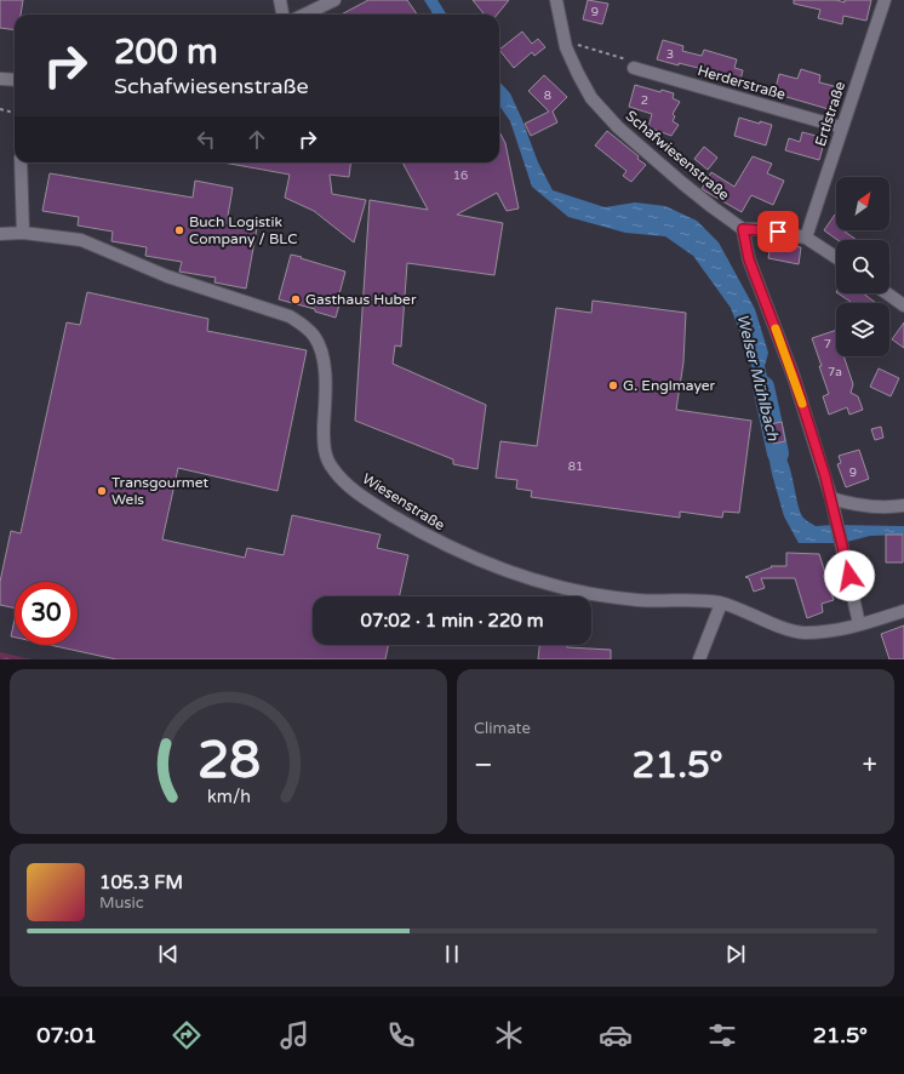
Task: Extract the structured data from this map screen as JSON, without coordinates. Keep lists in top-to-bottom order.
{
  "streets": {
    "street": [
      "Herderstraße",
      "Ertlstraße",
      "Schafwiesenstraße",
      "Wiesenstraße"
    ]
  },
  "crossings": [
    ["Herderstraße", "Ertlstraße"]
  ],
  "water": ["Welser Mühlbach"],
  "places": [
    "Buch Logistik Company / BLC",
    "Gasthaus Huber",
    "G. Englmayer",
    "Transgourmet Wels"
  ],
  "house_numbers": [
    "9",
    "3",
    "8",
    "2",
    "16",
    "7",
    "7a",
    "81",
    "9"
  ],
  "north": "top right",
  "page": {
    "turn": ["200 m", "Schafwiesenstraße"],
    "limit": "30",
    "trip": "07:02 · 1 min · 220 m",
    "tile": "Climate",
    "heat": ["−", "21.5°", "+"],
    "song": ["105.3 FM", "Music"],
    "tabs": ["07:01", "21.5°"],
    "gauge": ["28", "km/h"]
  }
}
